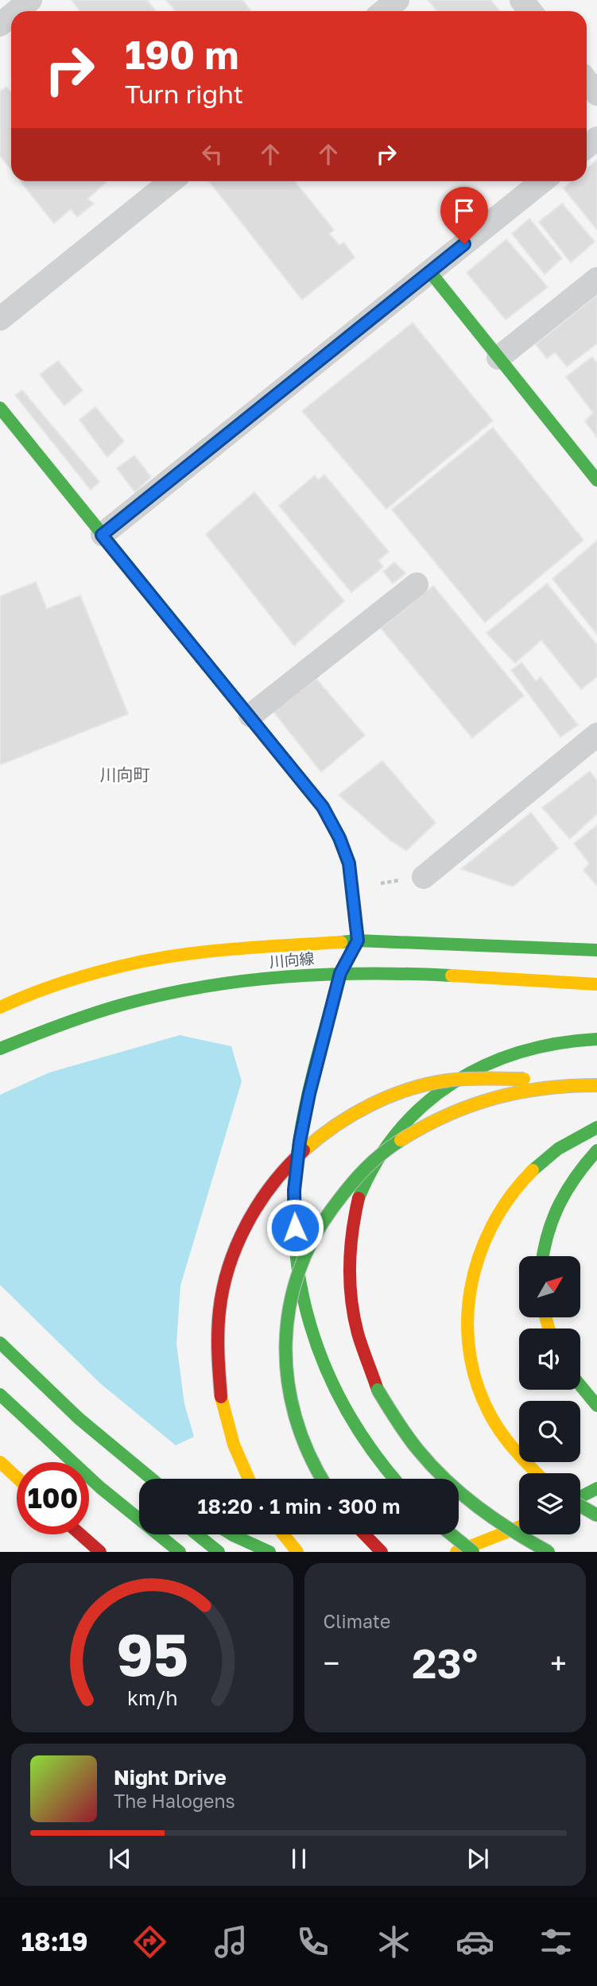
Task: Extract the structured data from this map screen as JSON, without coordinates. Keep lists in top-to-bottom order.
{
  "streets": {
    "main road": ["川向線"]
  },
  "districts": ["川向町"],
  "north": "top right",
  "page": {
    "turn": ["190 m", "Turn right"],
    "limit": "100",
    "trip": "18:20 · 1 min · 300 m",
    "tile": "Climate",
    "heat": ["−", "23°", "+"],
    "song": ["Night Drive", "The Halogens"],
    "tabs": "18:19",
    "gauge": ["95", "km/h"]
  }
}
